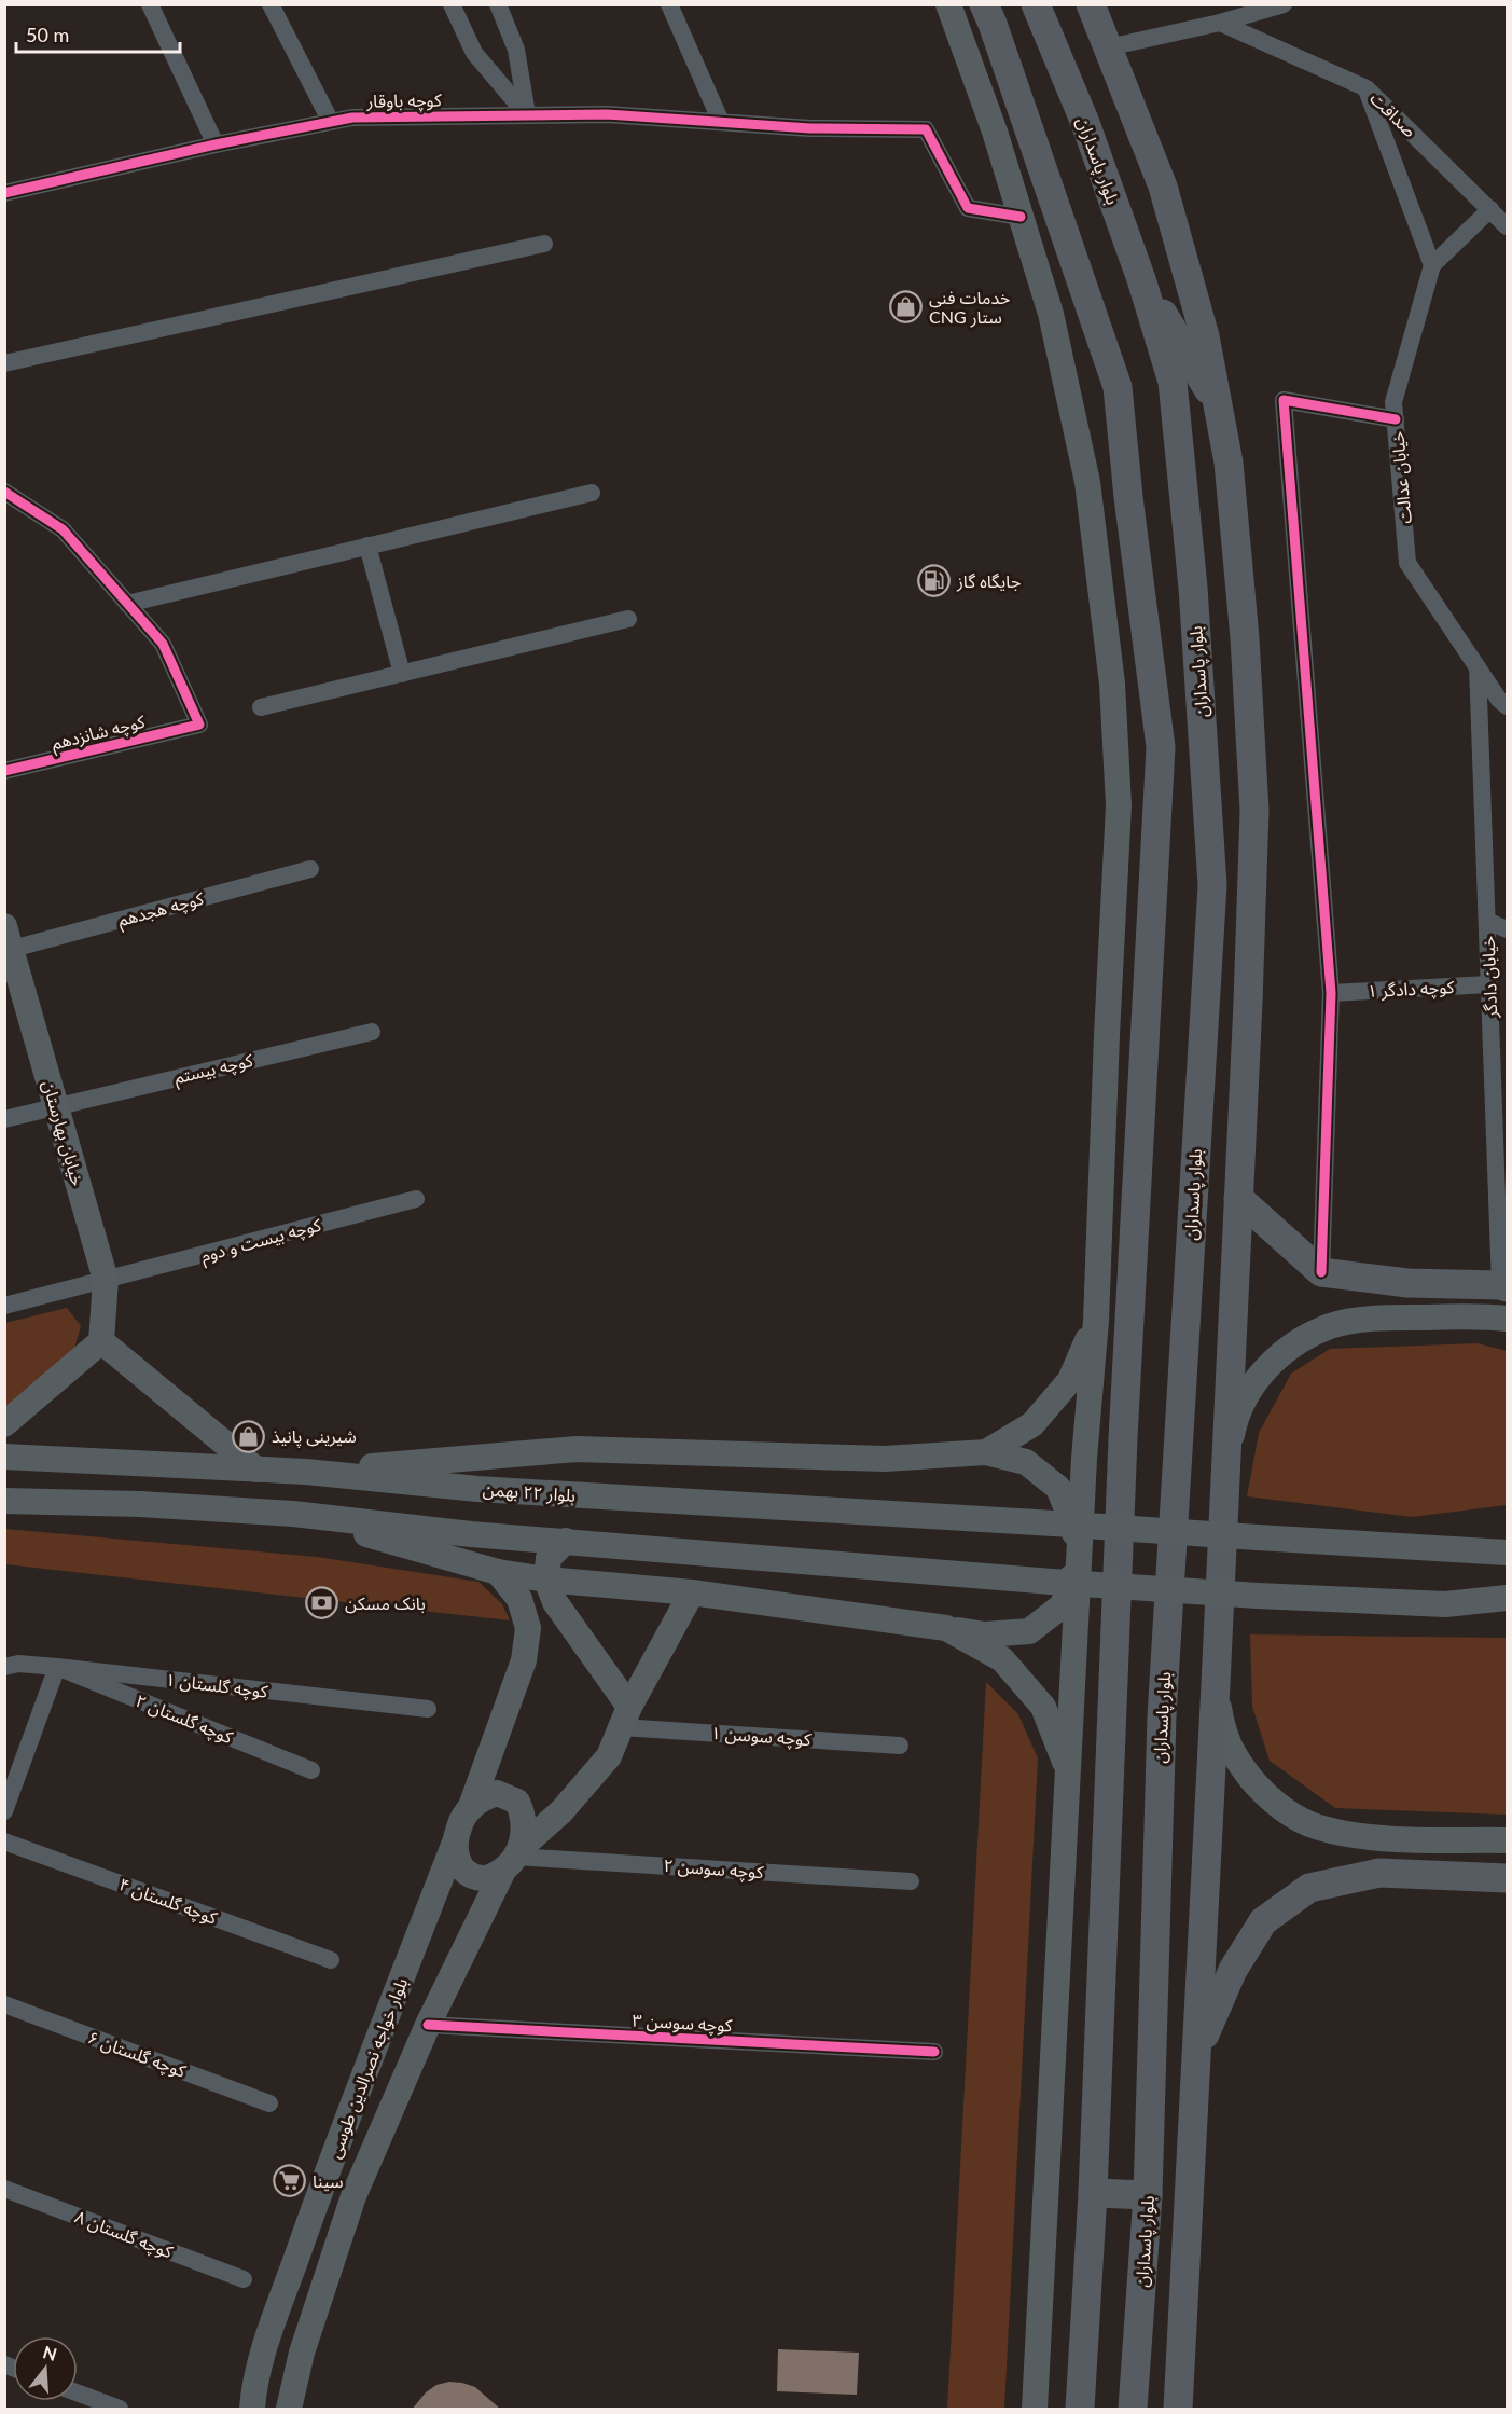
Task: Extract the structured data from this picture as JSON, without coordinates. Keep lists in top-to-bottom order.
{
  "streets": {
    "main road": [
      "بلوار پاسداران",
      "خیابان بهارستان",
      "بلوار ۲۲ بهمن",
      "بلوار خواجه نصرالدین طوسی"
    ],
    "street": [
      "کوچه باوقار",
      "صداقت",
      "خیابان عدالت",
      "کوچه شانزدهم",
      "کوچه هجدهم",
      "خیابان دادگر",
      "کوچه دادگر ۱",
      "کوچه بیستم",
      "کوچه بیست و دوم",
      "کوچه گلستان ۱",
      "کوچه گلستان ۲",
      "کوچه سوسن ۱",
      "کوچه سوسن ۲",
      "کوچه گلستان ۴",
      "کوچه سوسن ۳",
      "کوچه گلستان ۶",
      "کوچه گلستان ۸"
    ]
  },
  "crossings": [
    ["خیابان عدالت", "خیابان دادگر"],
    ["کوچه هجدهم", "خیابان بهارستان"],
    ["خیابان دادگر", "کوچه دادگر ۱"],
    ["کوچه بیستم", "خیابان بهارستان"],
    ["خیابان بهارستان", "کوچه بیست و دوم"],
    ["کوچه گلستان ۱", "کوچه گلستان ۲"],
    ["کوچه سوسن ۲", "بلوار خواجه نصرالدین طوسی"],
    ["کوچه سوسن ۳", "بلوار خواجه نصرالدین طوسی"]
  ],
  "places": {
    "shop": ["خدمات فنی‌ CNG ستار", "شیرینی پانیذ"],
    "fuel station": ["جایگاه گاز"],
    "bank": ["بانک مسکن"],
    "supermarket": ["سینا"]
  },
  "scale_bar": "50 m",
  "north": "top"
}
